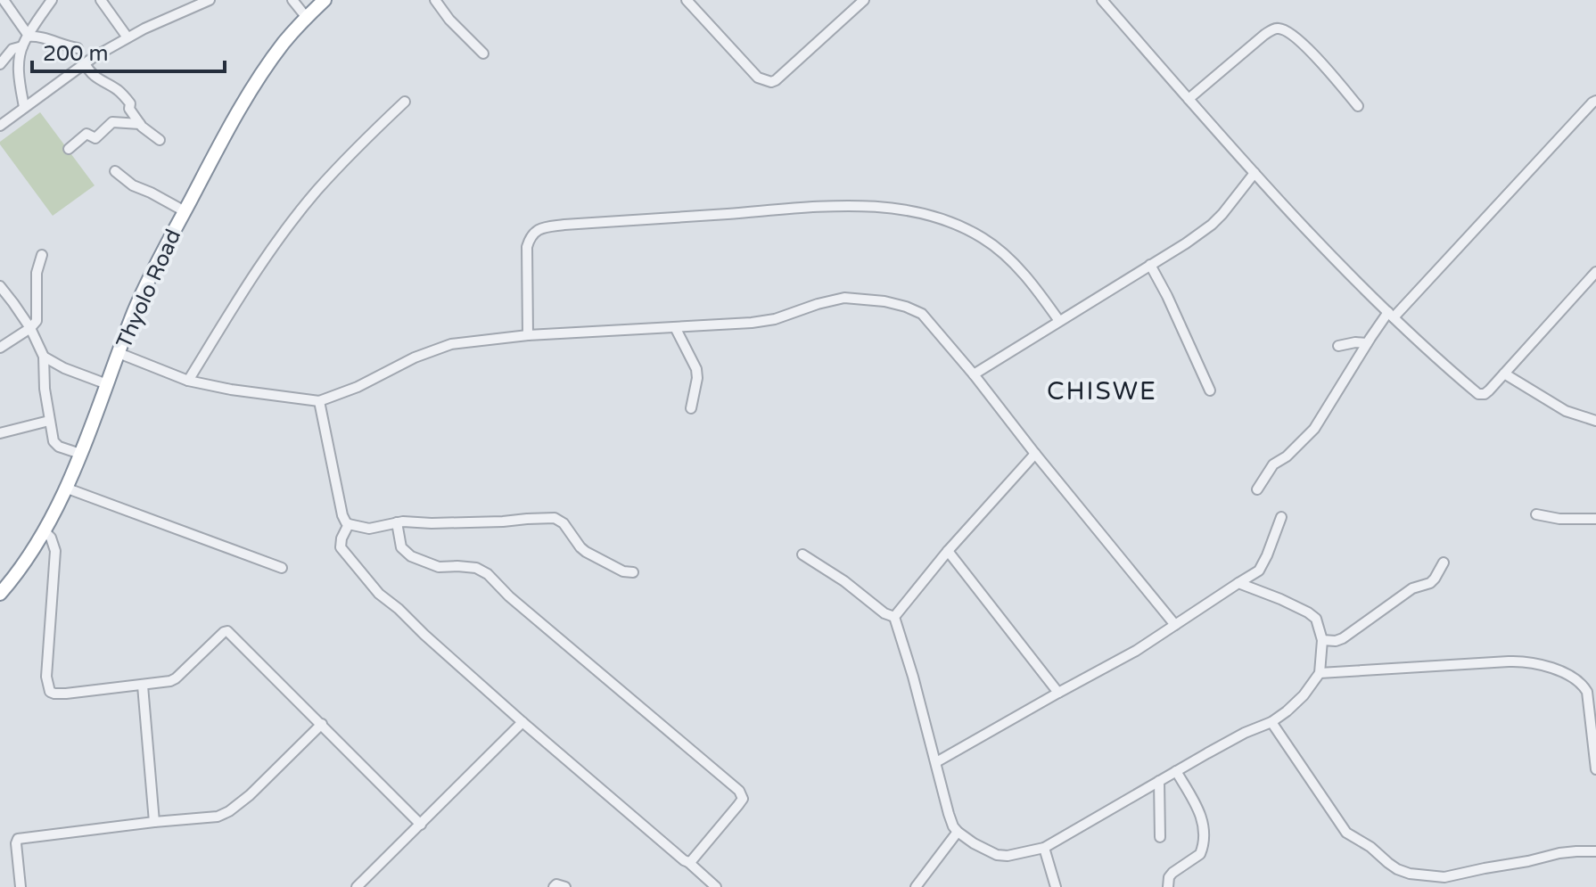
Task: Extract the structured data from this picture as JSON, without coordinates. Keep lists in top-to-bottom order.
{
  "streets": {
    "highway": ["Thyolo Road"]
  },
  "districts": ["CHISWE"],
  "scale_bar": "200 m"
}
